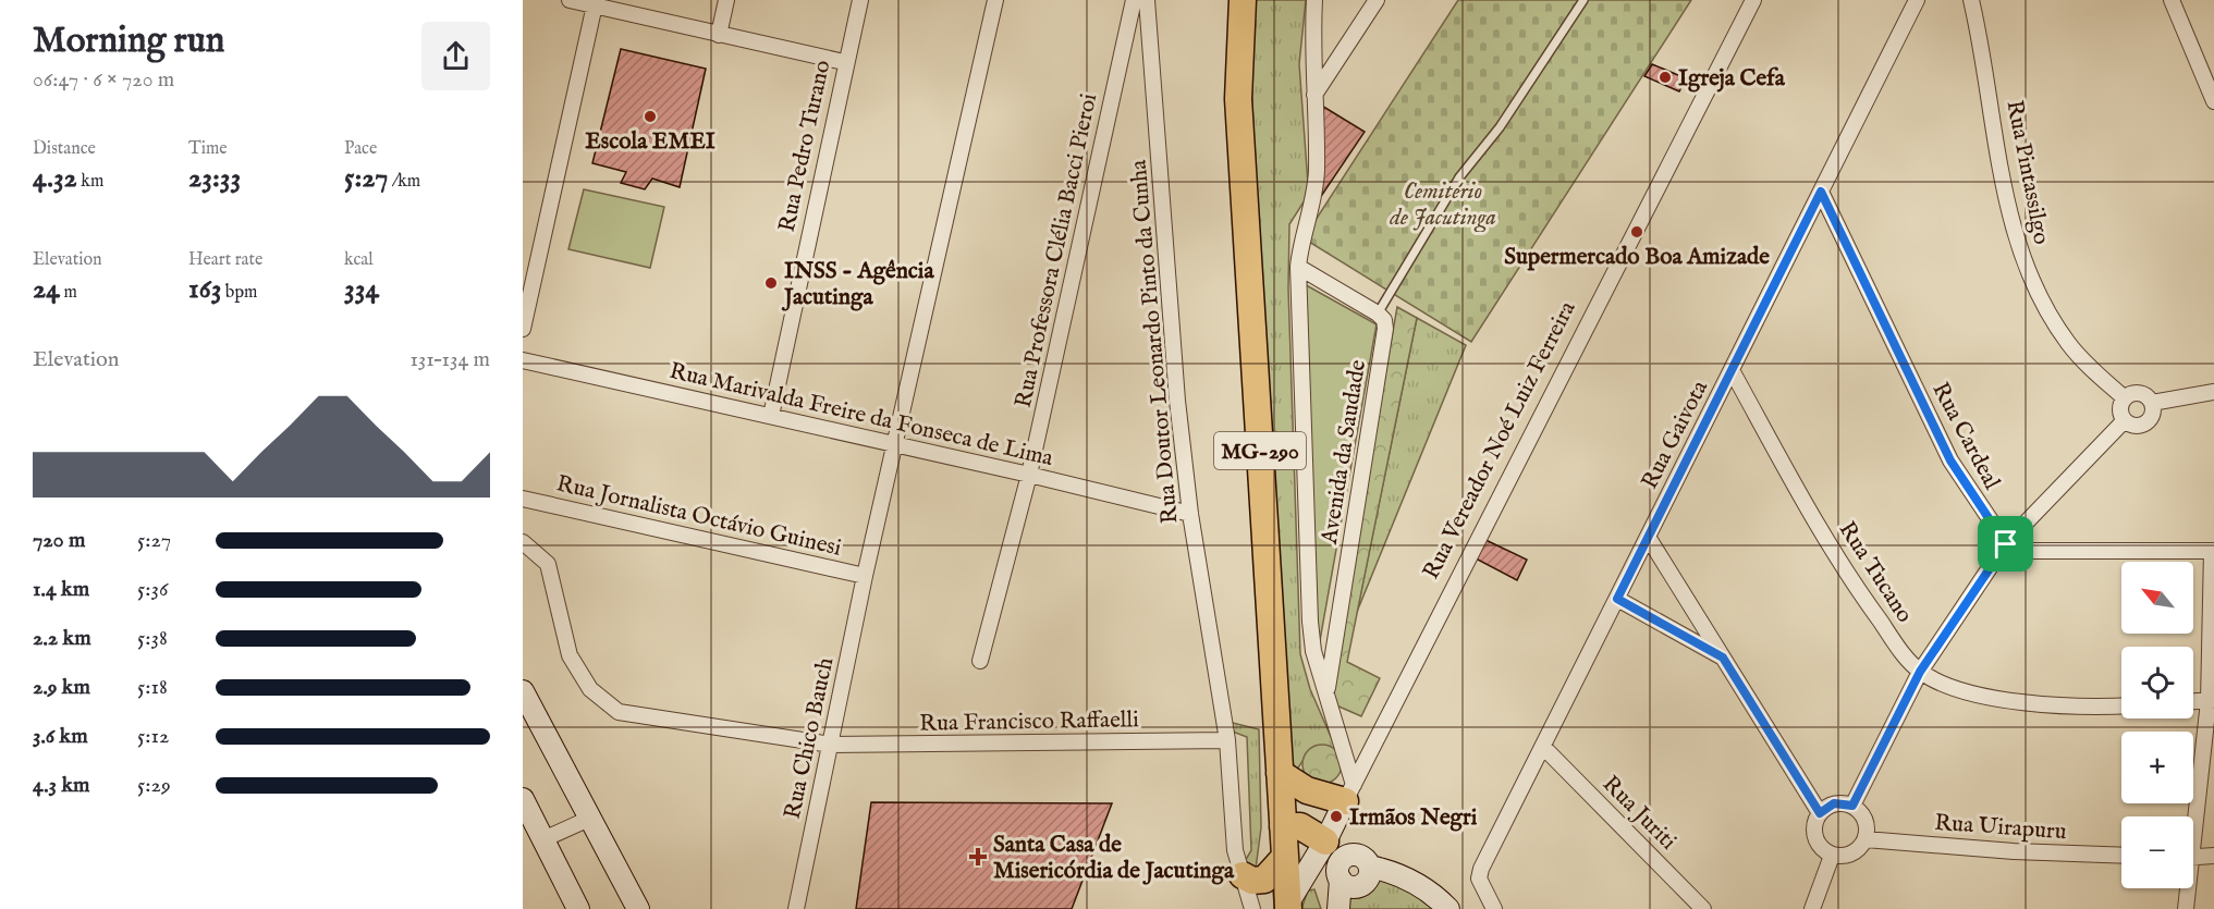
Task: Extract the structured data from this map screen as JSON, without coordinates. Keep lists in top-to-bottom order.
{
  "streets": {
    "highway": ["MG-290"],
    "main road": ["Rua Vereador Noé Luiz Ferreira"],
    "street": [
      "Rua Pedro Turano",
      "Rua Pintassilgo",
      "Rua Professora Clélia Bacci Pieroi",
      "Rua Doutor Leonardo Pinto da Cunha",
      "Rua Marivalda Freire da Fonseca de Lima",
      "Rua Gaivota",
      "Rua Cardeal",
      "Avenida da Saudade",
      "Rua Jornalista Octávio Guinesi",
      "Rua Tucano",
      "Rua Francisco Raffaelli",
      "Rua Chico Bauch",
      "Rua Juriti",
      "Rua Uirapuru"
    ]
  },
  "crossings": [
    ["Rua Pedro Turano", "Rua Marivalda Freire da Fonseca de Lima"],
    ["Rua Professora Clélia Bacci Pieroi", "Rua Marivalda Freire da Fonseca de Lima"],
    ["Rua Doutor Leonardo Pinto da Cunha", "Rua Marivalda Freire da Fonseca de Lima"],
    ["Rua Doutor Leonardo Pinto da Cunha", "Rua Francisco Raffaelli"],
    ["Rua Marivalda Freire da Fonseca de Lima", "Rua Chico Bauch"],
    ["Rua Gaivota", "Rua Cardeal"],
    ["Rua Gaivota", "Rua Tucano"],
    ["Rua Gaivota", "Rua Juriti"],
    ["Rua Vereador Noé Luiz Ferreira", "MG-290"],
    ["Rua Jornalista Octávio Guinesi", "Rua Chico Bauch"],
    ["Rua Francisco Raffaelli", "Rua Chico Bauch"]
  ],
  "parks": ["Cemitério de Jacutinga"],
  "places": {
    "other": [
      "Igreja Cefa",
      "Escola EMEI",
      "Supermercado Boa Amizade",
      "INSS - Agência Jacutinga",
      "Irmãos Negri"
    ],
    "health": ["Santa Casa de Misericórdia de Jacutinga"]
  },
  "north": "top left",
  "page": {
    "heading": ["Morning run", "06:47 · 6 × 720 m"],
    "stats": [
      ["Distance", "4.32 km"],
      ["Time", "23:33"],
      ["Pace", "5:27 /km"],
      ["Elevation", "24 m"],
      ["Heart rate", "163 bpm"],
      ["kcal", "334"]
    ],
    "chart": ["Elevation", "131–134 m"],
    "list": [
      {
        "name": "720 m",
        "note": "5:27"
      },
      {
        "name": "1.4 km",
        "note": "5:36"
      },
      {
        "name": "2.2 km",
        "note": "5:38"
      },
      {
        "name": "2.9 km",
        "note": "5:18"
      },
      {
        "name": "3.6 km",
        "note": "5:12"
      },
      {
        "name": "4.3 km",
        "note": "5:29"
      }
    ],
    "map_buttons": ["+", "−"]
  }
}
